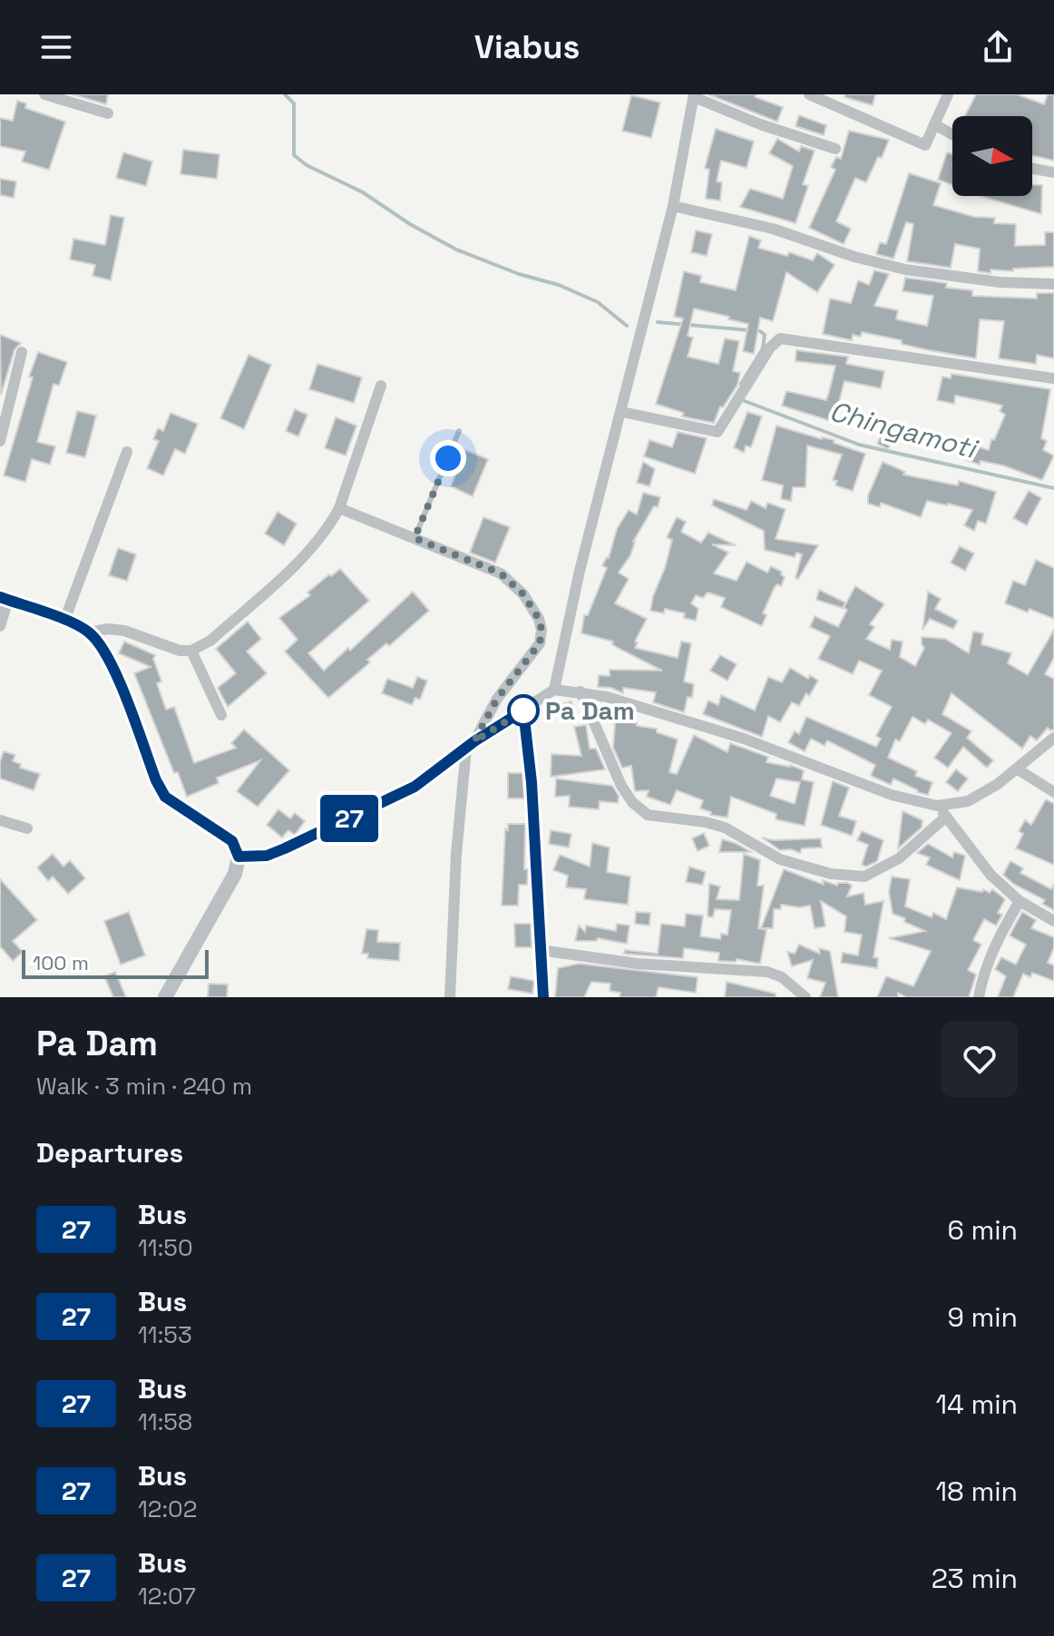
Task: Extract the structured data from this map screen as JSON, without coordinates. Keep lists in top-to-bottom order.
{
  "water": ["Chingamoti"],
  "places": ["Pa Dam"],
  "lines": ["bus line 27"],
  "scale_bar": "100 m",
  "north": "right",
  "page": {
    "header": "Viabus",
    "on_map": "27",
    "scale": "100 m",
    "heading": [
      ["Pa Dam", "Walk · 3 min · 240 m"],
      "Departures"
    ],
    "list": [
      {
        "mark": "27",
        "name": "Bus",
        "note": "11:50",
        "value": "6 min"
      },
      {
        "mark": "27",
        "name": "Bus",
        "note": "11:53",
        "value": "9 min"
      },
      {
        "mark": "27",
        "name": "Bus",
        "note": "11:58",
        "value": "14 min"
      },
      {
        "mark": "27",
        "name": "Bus",
        "note": "12:02",
        "value": "18 min"
      },
      {
        "mark": "27",
        "name": "Bus",
        "note": "12:07",
        "value": "23 min"
      }
    ]
  }
}
